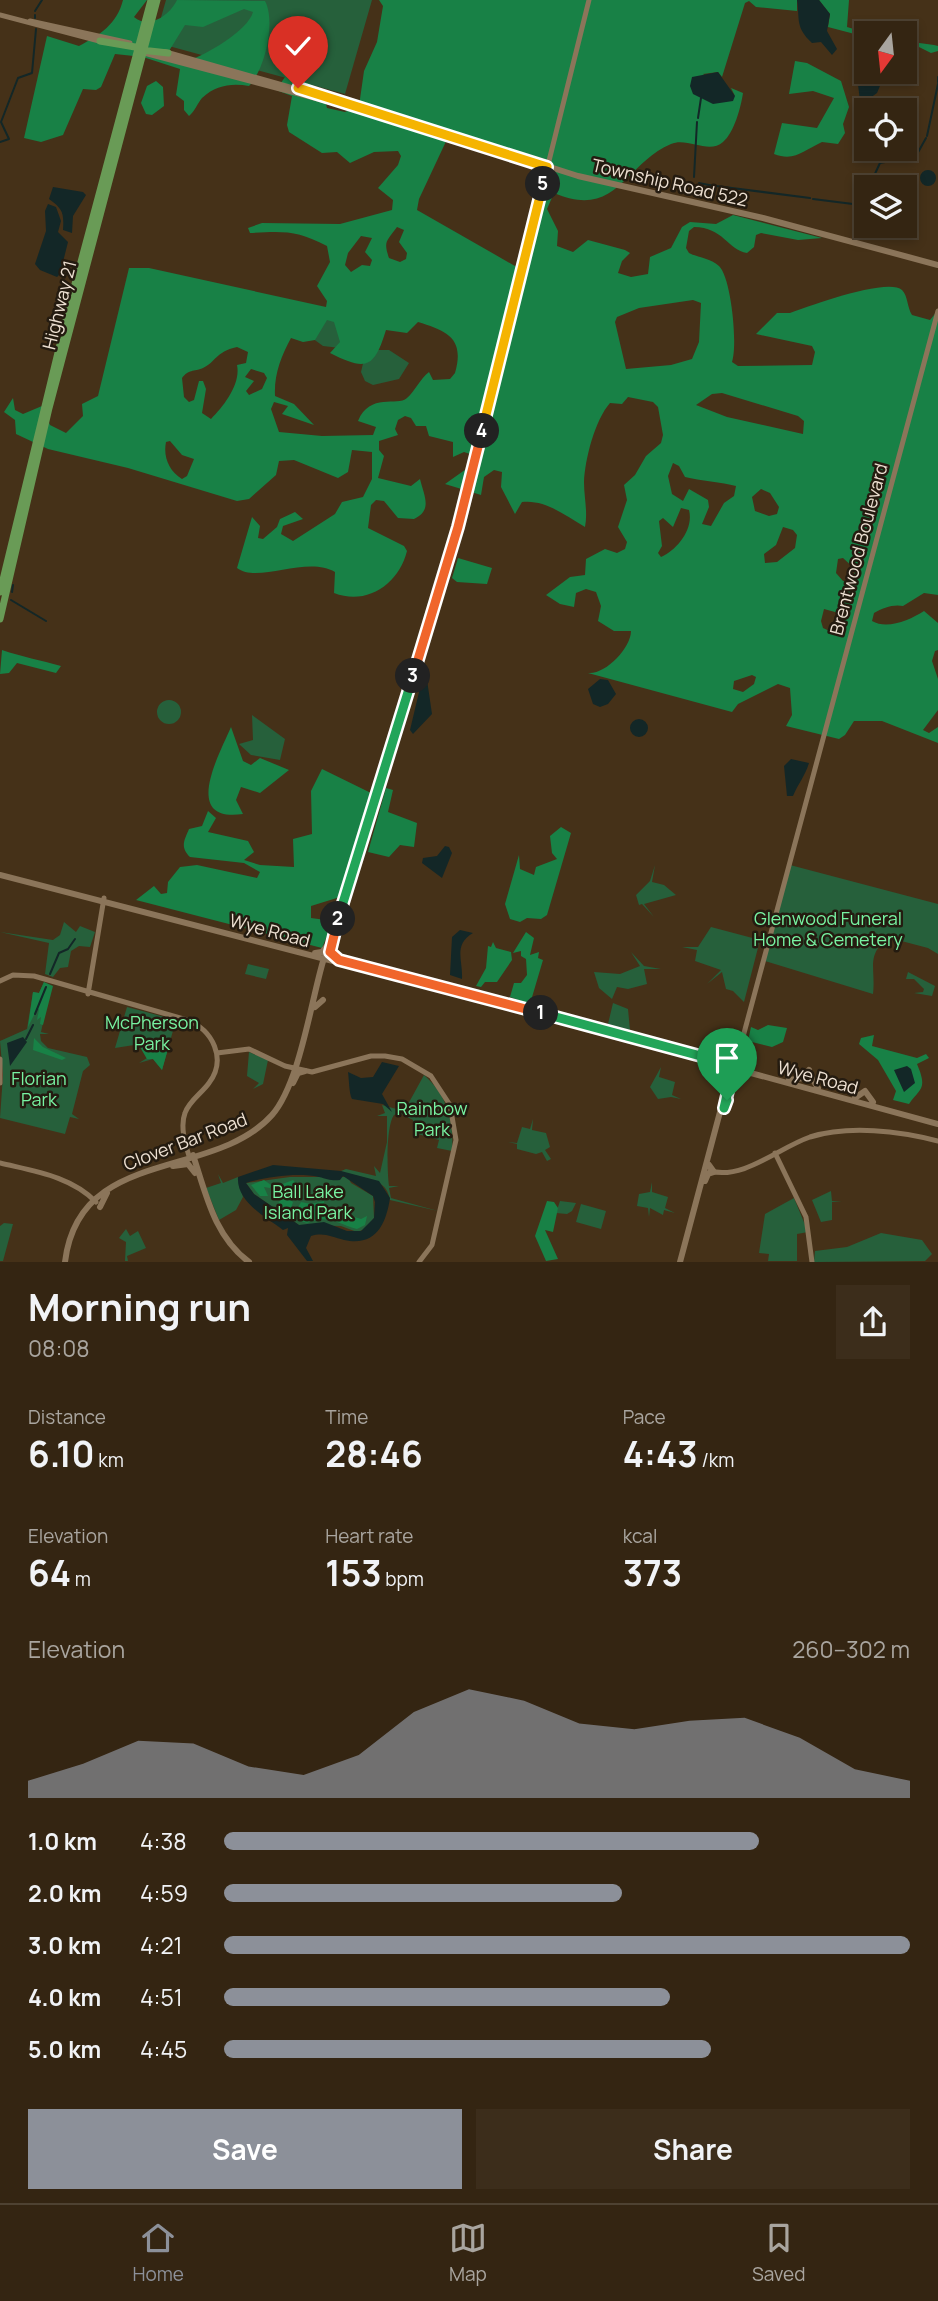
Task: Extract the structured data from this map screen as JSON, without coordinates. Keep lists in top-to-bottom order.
{
  "streets": {
    "main road": [
      "Township Road 522",
      "Highway 21",
      "Wye Road",
      "Clover Bar Road"
    ],
    "street": ["Brentwood Boulevard"]
  },
  "crossings": [
    ["Township Road 522", "Highway 21"],
    ["Wye Road", "Clover Bar Road"]
  ],
  "parks": [
    "Glenwood Funeral Home & Cemetery",
    "McPherson Park",
    "Florian Park",
    "Rainbow Park",
    "Ball Lake Island Park"
  ],
  "north": "bottom",
  "page": {
    "pins": [
      "5",
      "4",
      "3",
      "2",
      "1"
    ],
    "heading": ["Morning run", "08:08"],
    "stats": [
      ["Distance", "6.10 km"],
      ["Time", "28:46"],
      ["Pace", "4:43 /km"],
      ["Elevation", "64 m"],
      ["Heart rate", "153 bpm"],
      ["kcal", "373"]
    ],
    "chart": ["Elevation", "260–302 m"],
    "list": [
      {
        "name": "1.0 km",
        "note": "4:38"
      },
      {
        "name": "2.0 km",
        "note": "4:59"
      },
      {
        "name": "3.0 km",
        "note": "4:21"
      },
      {
        "name": "4.0 km",
        "note": "4:51"
      },
      {
        "name": "5.0 km",
        "note": "4:45"
      }
    ],
    "buttons": ["Save", "Share"],
    "tabs": ["Home", "Map", "Saved"]
  }
}
